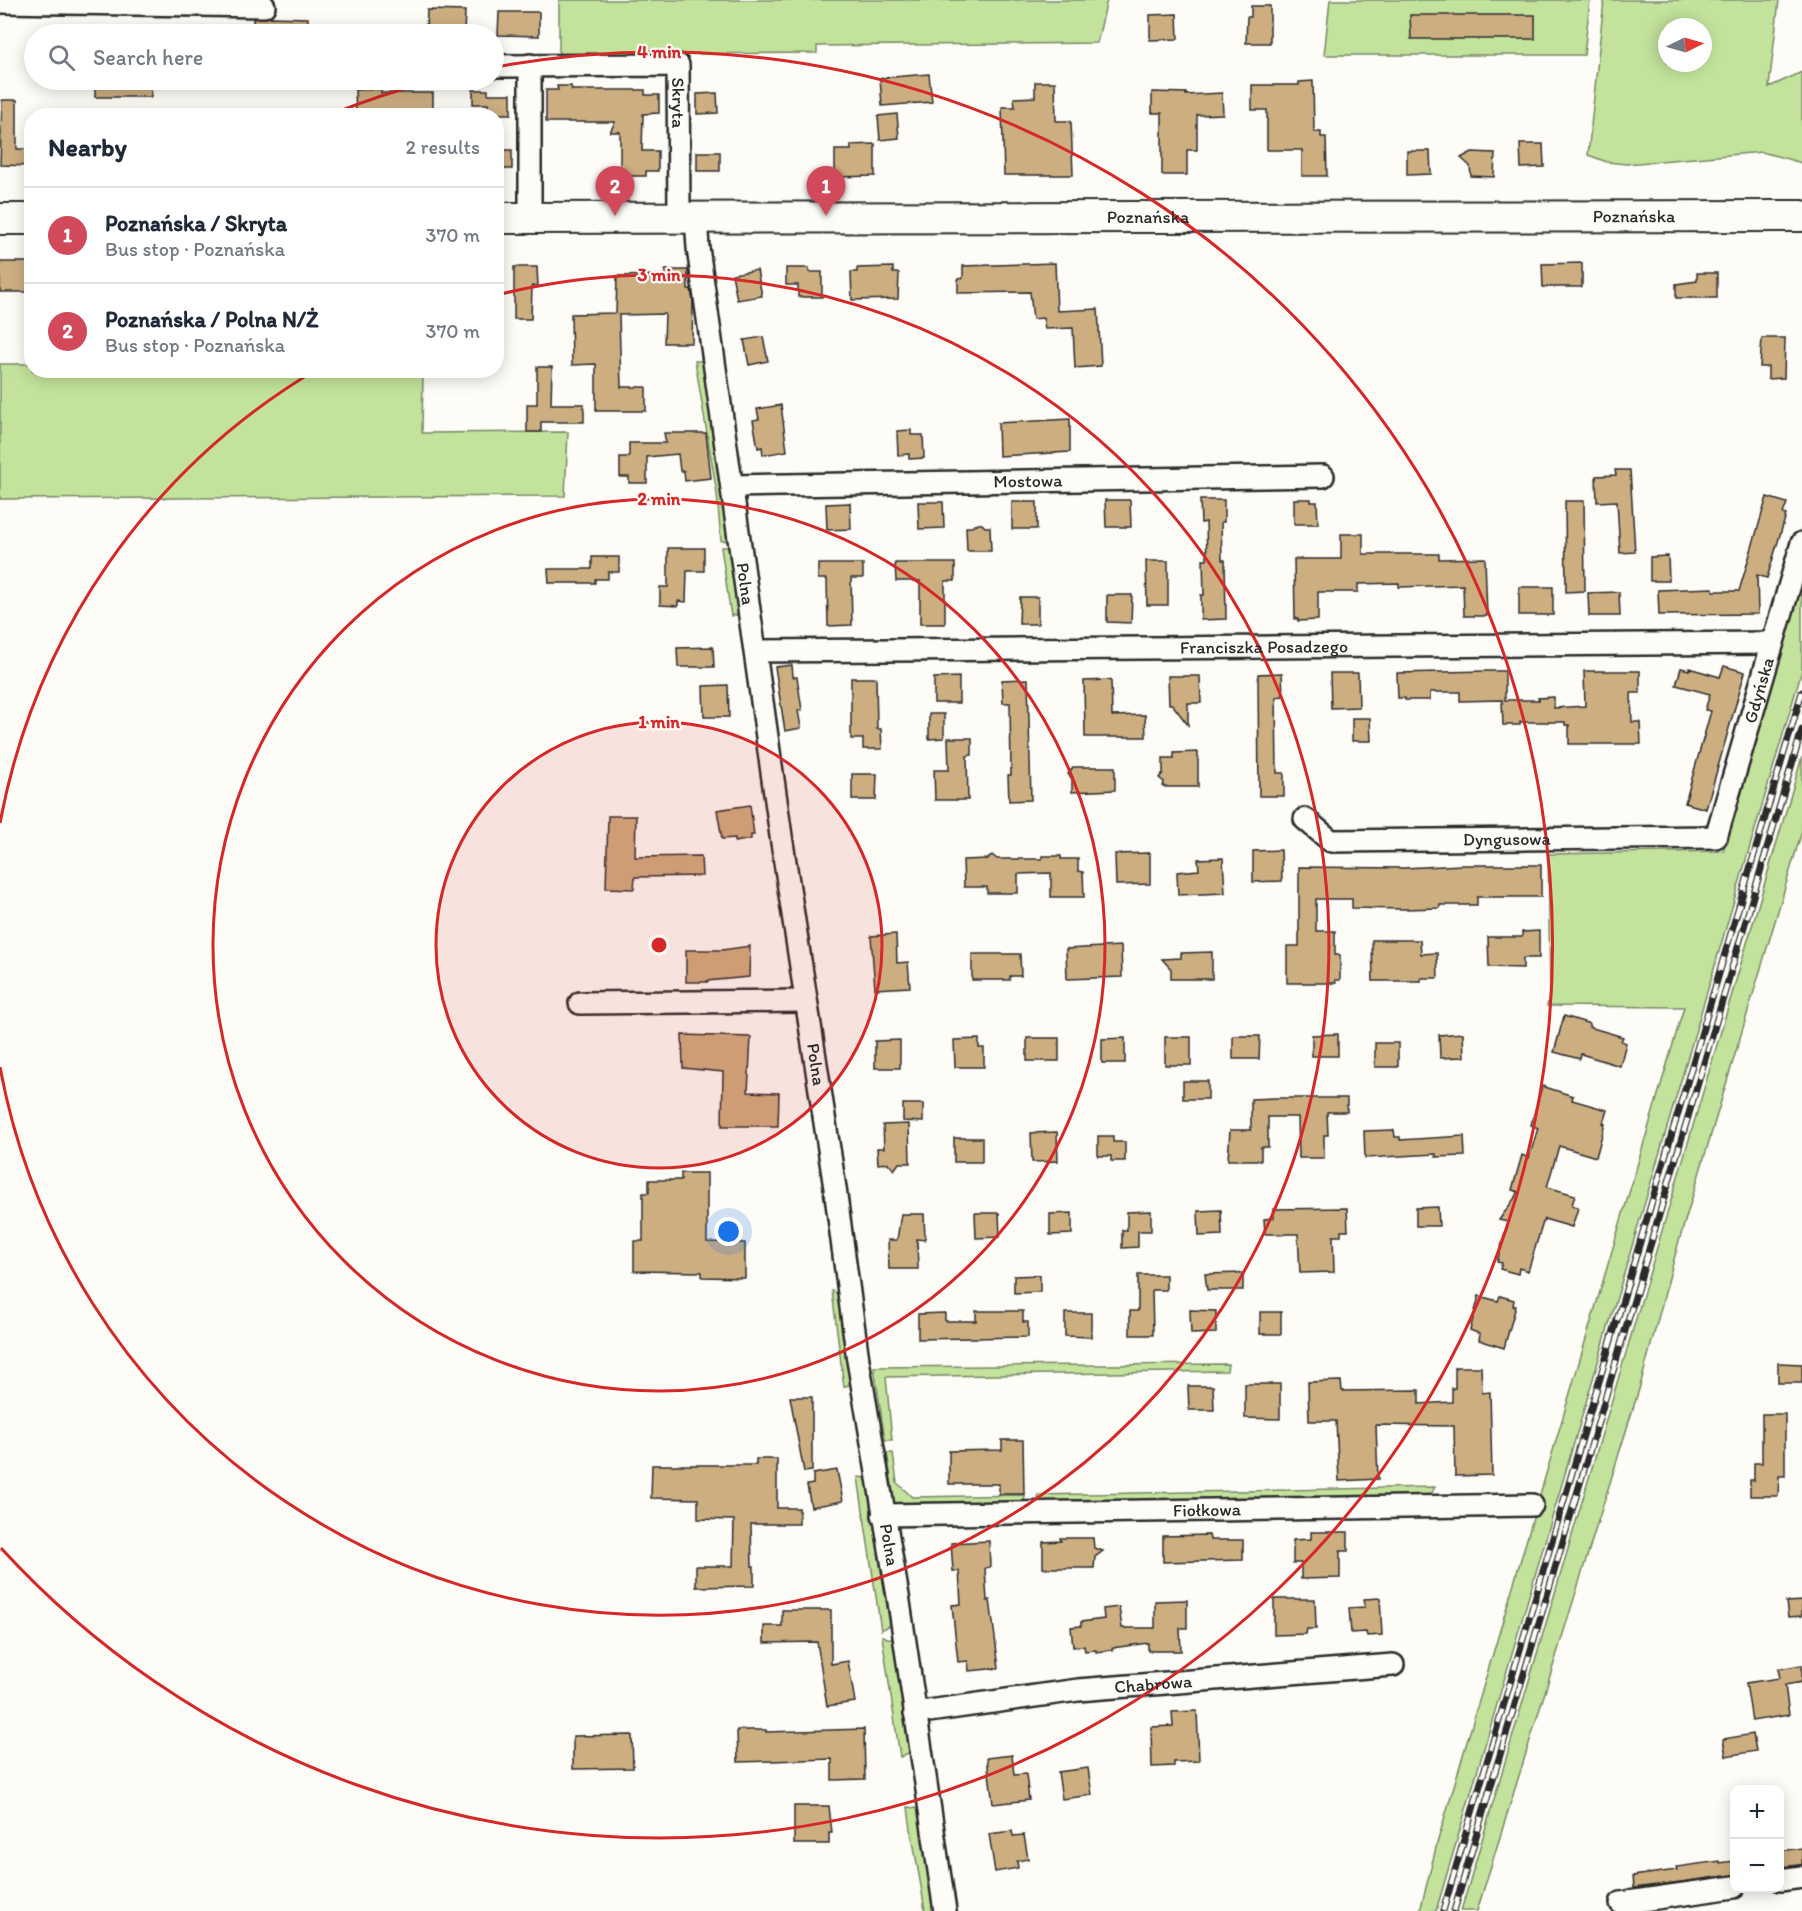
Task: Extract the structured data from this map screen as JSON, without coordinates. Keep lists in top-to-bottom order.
{
  "streets": {
    "main road": ["Poznańska"],
    "street": [
      "Skryta",
      "Mostowa",
      "Polna",
      "Franciszka Posadzego",
      "Gdyńska",
      "Dyngusowa",
      "Fiołkowa",
      "Chabrowa"
    ]
  },
  "crossings": [
    ["Skryta", "Poznańska"],
    ["Skryta", "Polna"],
    ["Poznańska", "Polna"],
    ["Mostowa", "Polna"],
    ["Polna", "Franciszka Posadzego"],
    ["Polna", "Fiołkowa"],
    ["Polna", "Chabrowa"],
    ["Franciszka Posadzego", "Gdyńska"],
    ["Gdyńska", "Dyngusowa"]
  ],
  "north": "right",
  "page": {
    "search": "Search here",
    "heading": ["Nearby", "2 results"],
    "pins": ["1", "2"],
    "list": [
      {
        "mark": "1",
        "name": "Poznańska / Skryta",
        "note": "Bus stop · Poznańska",
        "value": "370 m"
      },
      {
        "mark": "2",
        "name": "Poznańska / Polna N/Ż",
        "note": "Bus stop · Poznańska",
        "value": "370 m"
      }
    ],
    "map_buttons": ["+", "−"]
  },
  "rings": [
    "4 min",
    "3 min",
    "2 min",
    "1 min"
  ]
}
